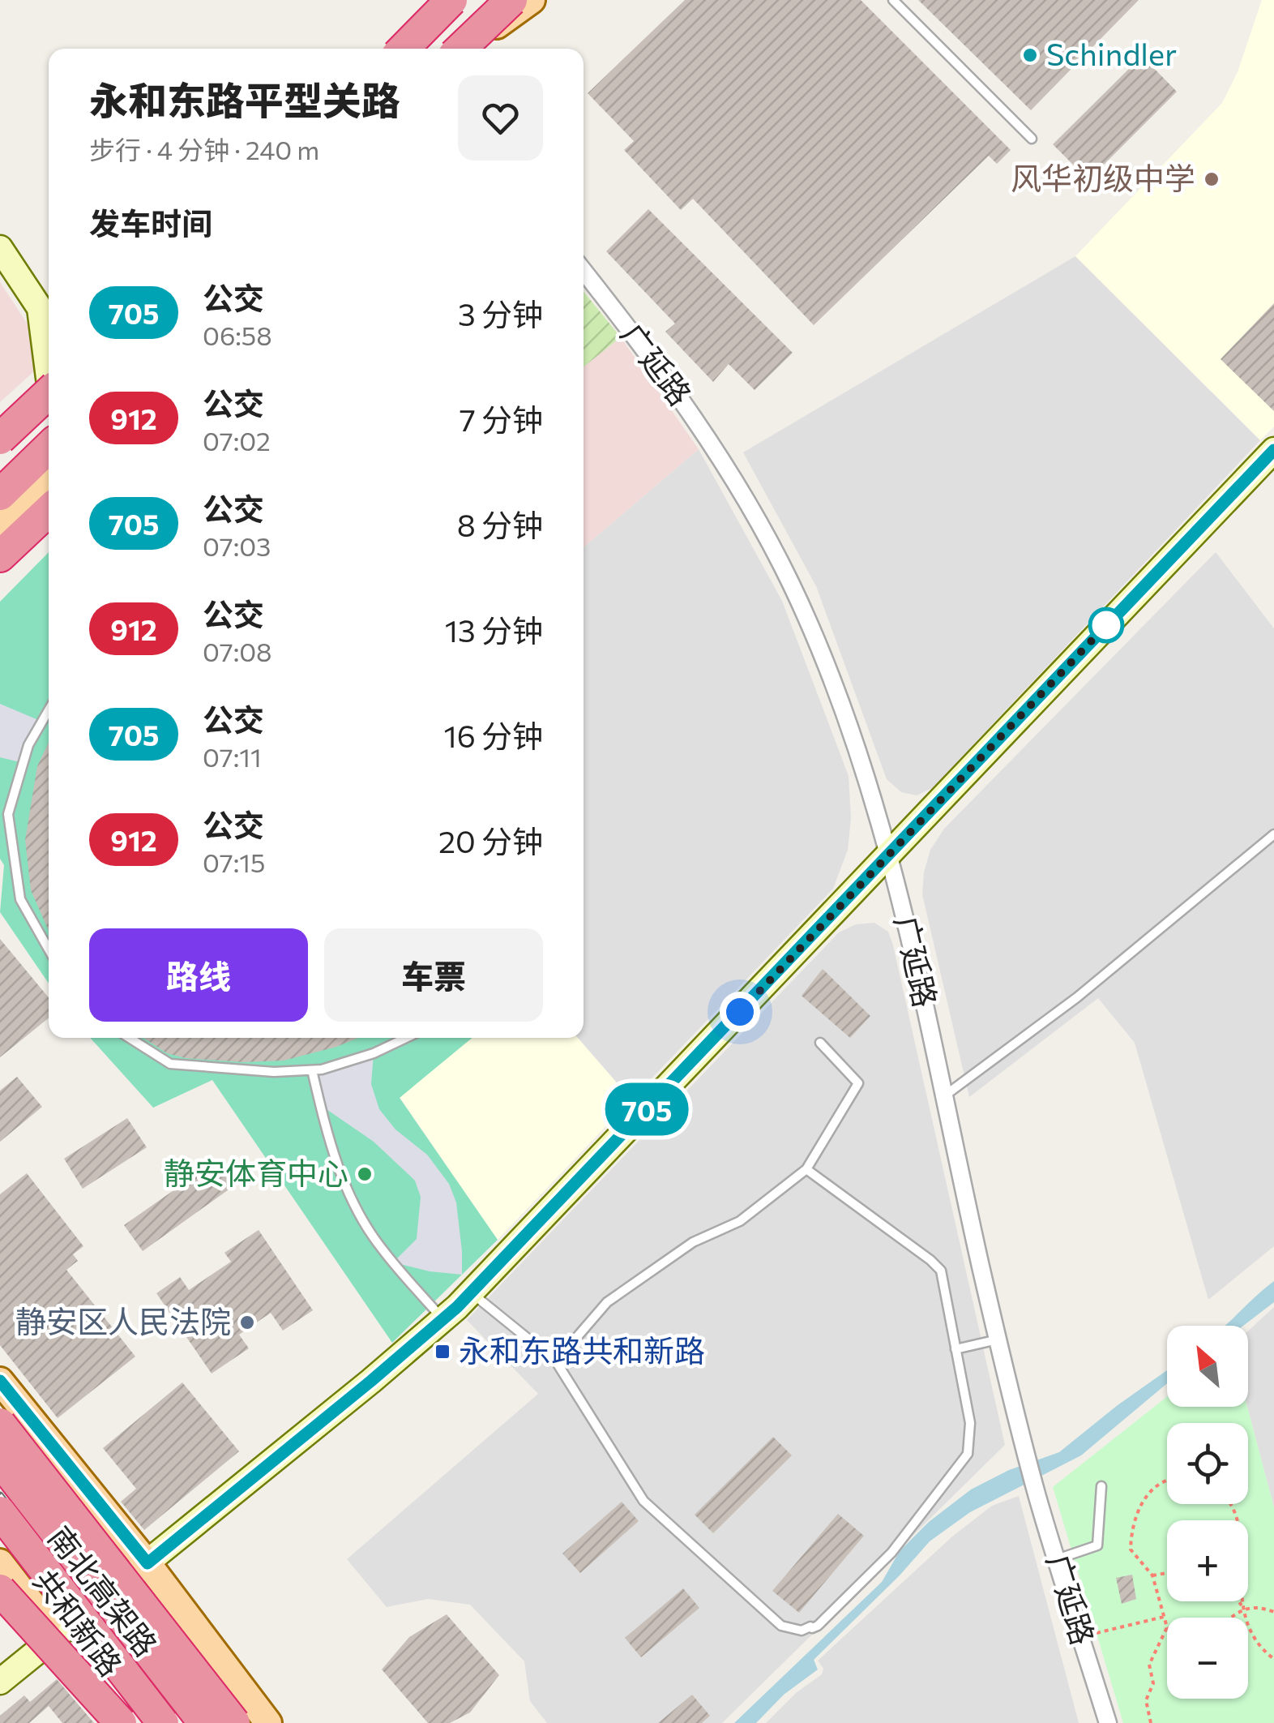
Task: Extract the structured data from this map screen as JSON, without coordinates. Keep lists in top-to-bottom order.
{
  "streets": {
    "highway": ["南北高架路"],
    "main road": ["共和新路"],
    "street": ["广延路"]
  },
  "crossings": [
    ["南北高架路", "共和新路"]
  ],
  "places": {
    "other": [
      "Schindler",
      "风华初级中学",
      "静安体育中心",
      "静安区人民法院"
    ],
    "transit": ["永和东路共和新路"]
  },
  "lines": ["bus line 705"],
  "north": "top left",
  "page": {
    "on_map": "705",
    "heading": [
      ["永和东路平型关路", "步行 · 4 分钟 · 240 m"],
      "发车时间"
    ],
    "list": [
      {
        "mark": "705",
        "name": "公交",
        "note": "06:58",
        "value": "3 分钟"
      },
      {
        "mark": "912",
        "name": "公交",
        "note": "07:02",
        "value": "7 分钟"
      },
      {
        "mark": "705",
        "name": "公交",
        "note": "07:03",
        "value": "8 分钟"
      },
      {
        "mark": "912",
        "name": "公交",
        "note": "07:08",
        "value": "13 分钟"
      },
      {
        "mark": "705",
        "name": "公交",
        "note": "07:11",
        "value": "16 分钟"
      },
      {
        "mark": "912",
        "name": "公交",
        "note": "07:15",
        "value": "20 分钟"
      }
    ],
    "buttons": ["路线", "车票"],
    "map_buttons": ["+", "−"]
  }
}
